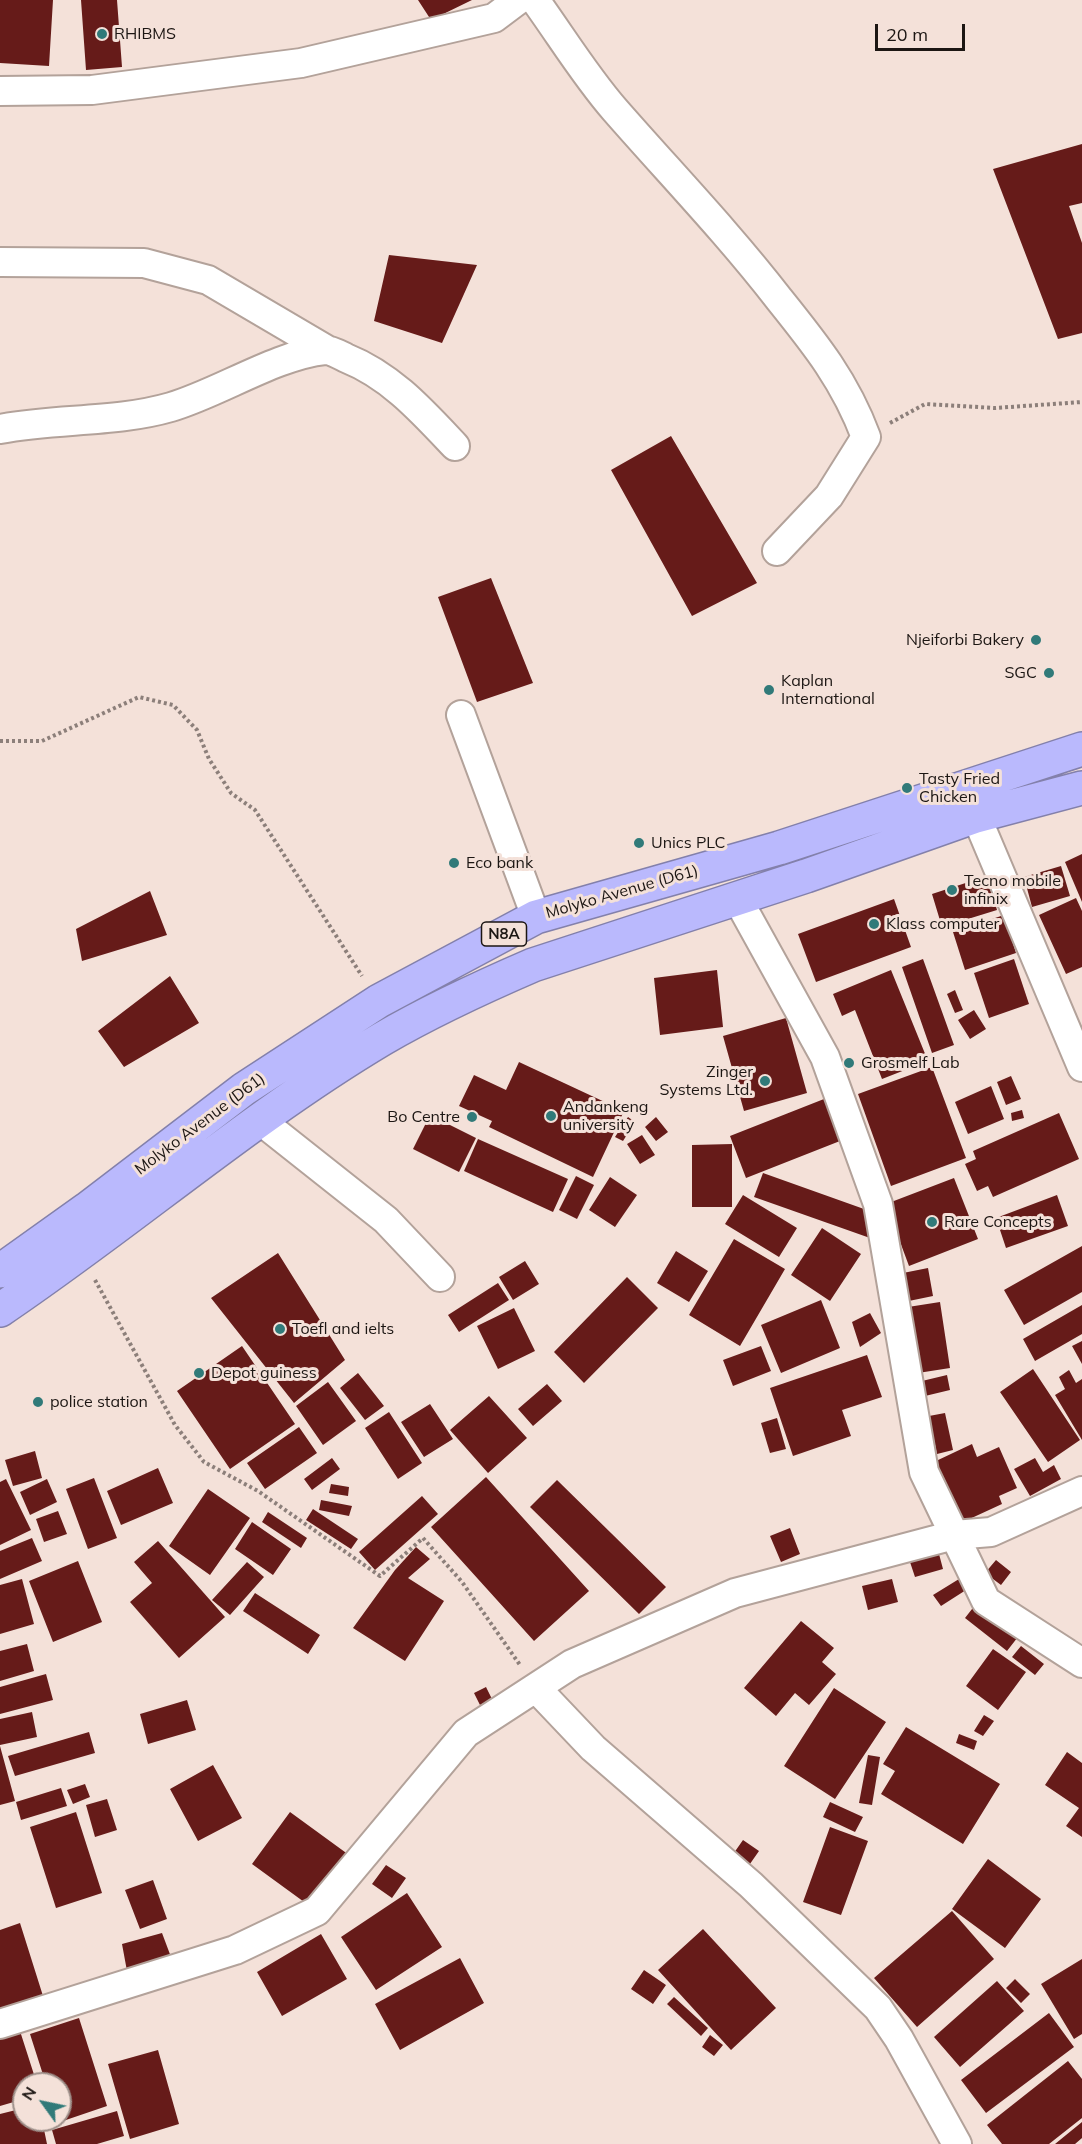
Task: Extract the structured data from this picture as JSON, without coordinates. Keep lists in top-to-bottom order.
{
  "streets": {
    "highway": ["Molyko Avenue (D61)", "N8A"]
  },
  "places": [
    "RHIBMS",
    "Njeiforbi Bakery",
    "SGC",
    "Kaplan International",
    "Tasty Fried Chicken",
    "Unics PLC",
    "Eco bank",
    "Tecno mobile infinix",
    "Klass computer",
    "Grosmelf Lab",
    "Zinger Systems Ltd.",
    "Andankeng university",
    "Bo Centre",
    "Rare Concepts",
    "Toefl and ielts",
    "Depot guiness",
    "police station"
  ],
  "scale_bar": "20 m",
  "north": "top left"
}
